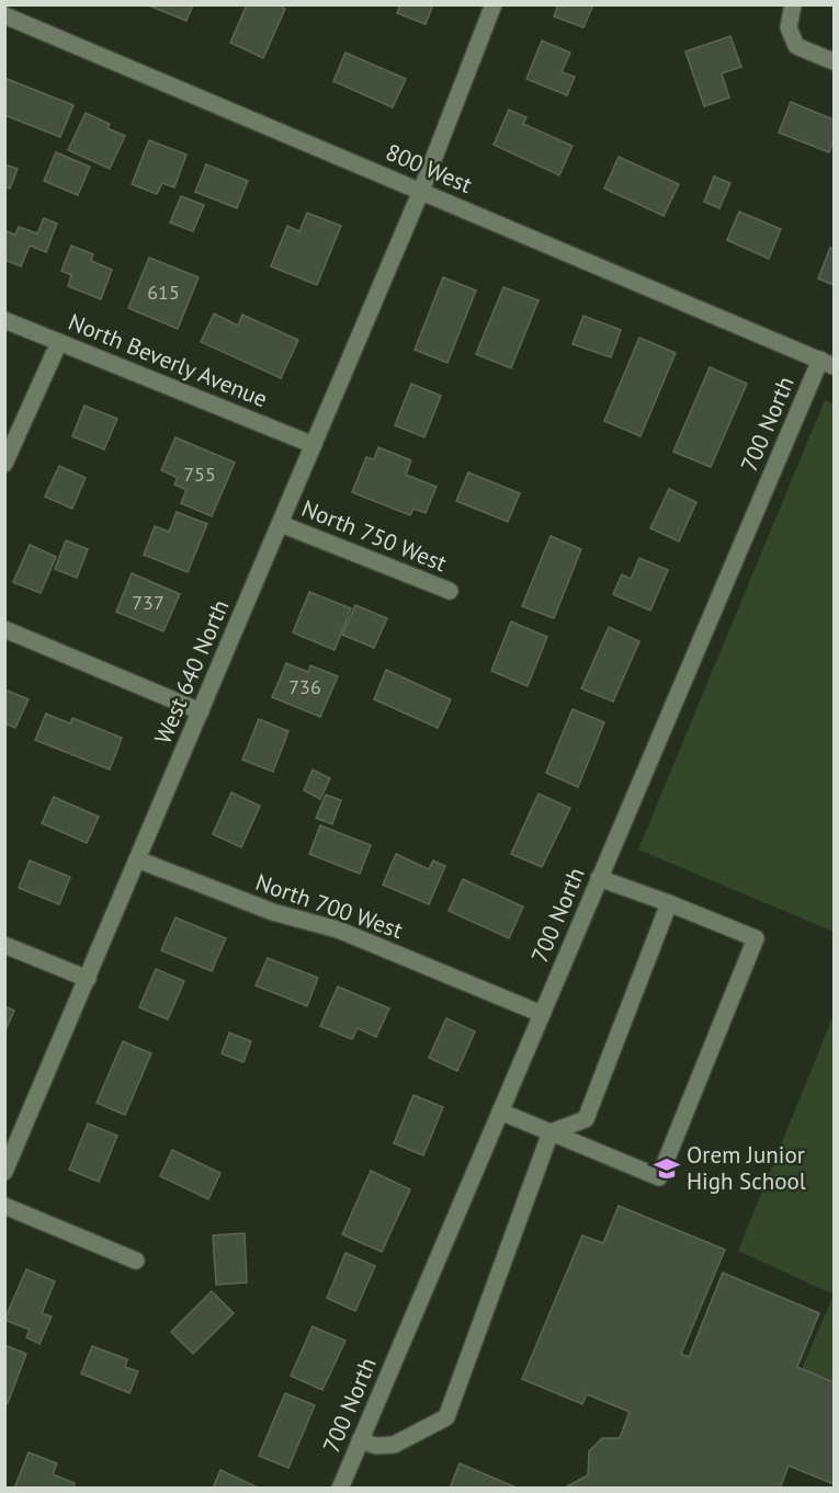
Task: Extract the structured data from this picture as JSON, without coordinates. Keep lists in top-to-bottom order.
{
  "streets": {
    "street": [
      "800 West",
      "North Beverly Avenue",
      "700 North",
      "North 750 West",
      "West 640 North",
      "North 700 West"
    ]
  },
  "crossings": [
    ["800 West", "700 North"],
    ["800 West", "West 640 North"],
    ["North Beverly Avenue", "West 640 North"],
    ["700 North", "North 700 West"],
    ["North 750 West", "West 640 North"],
    ["West 640 North", "North 700 West"]
  ],
  "places": {
    "school or university": ["Orem Junior High School"]
  },
  "house_numbers": [
    "615",
    "755",
    "737",
    "736"
  ]
}
